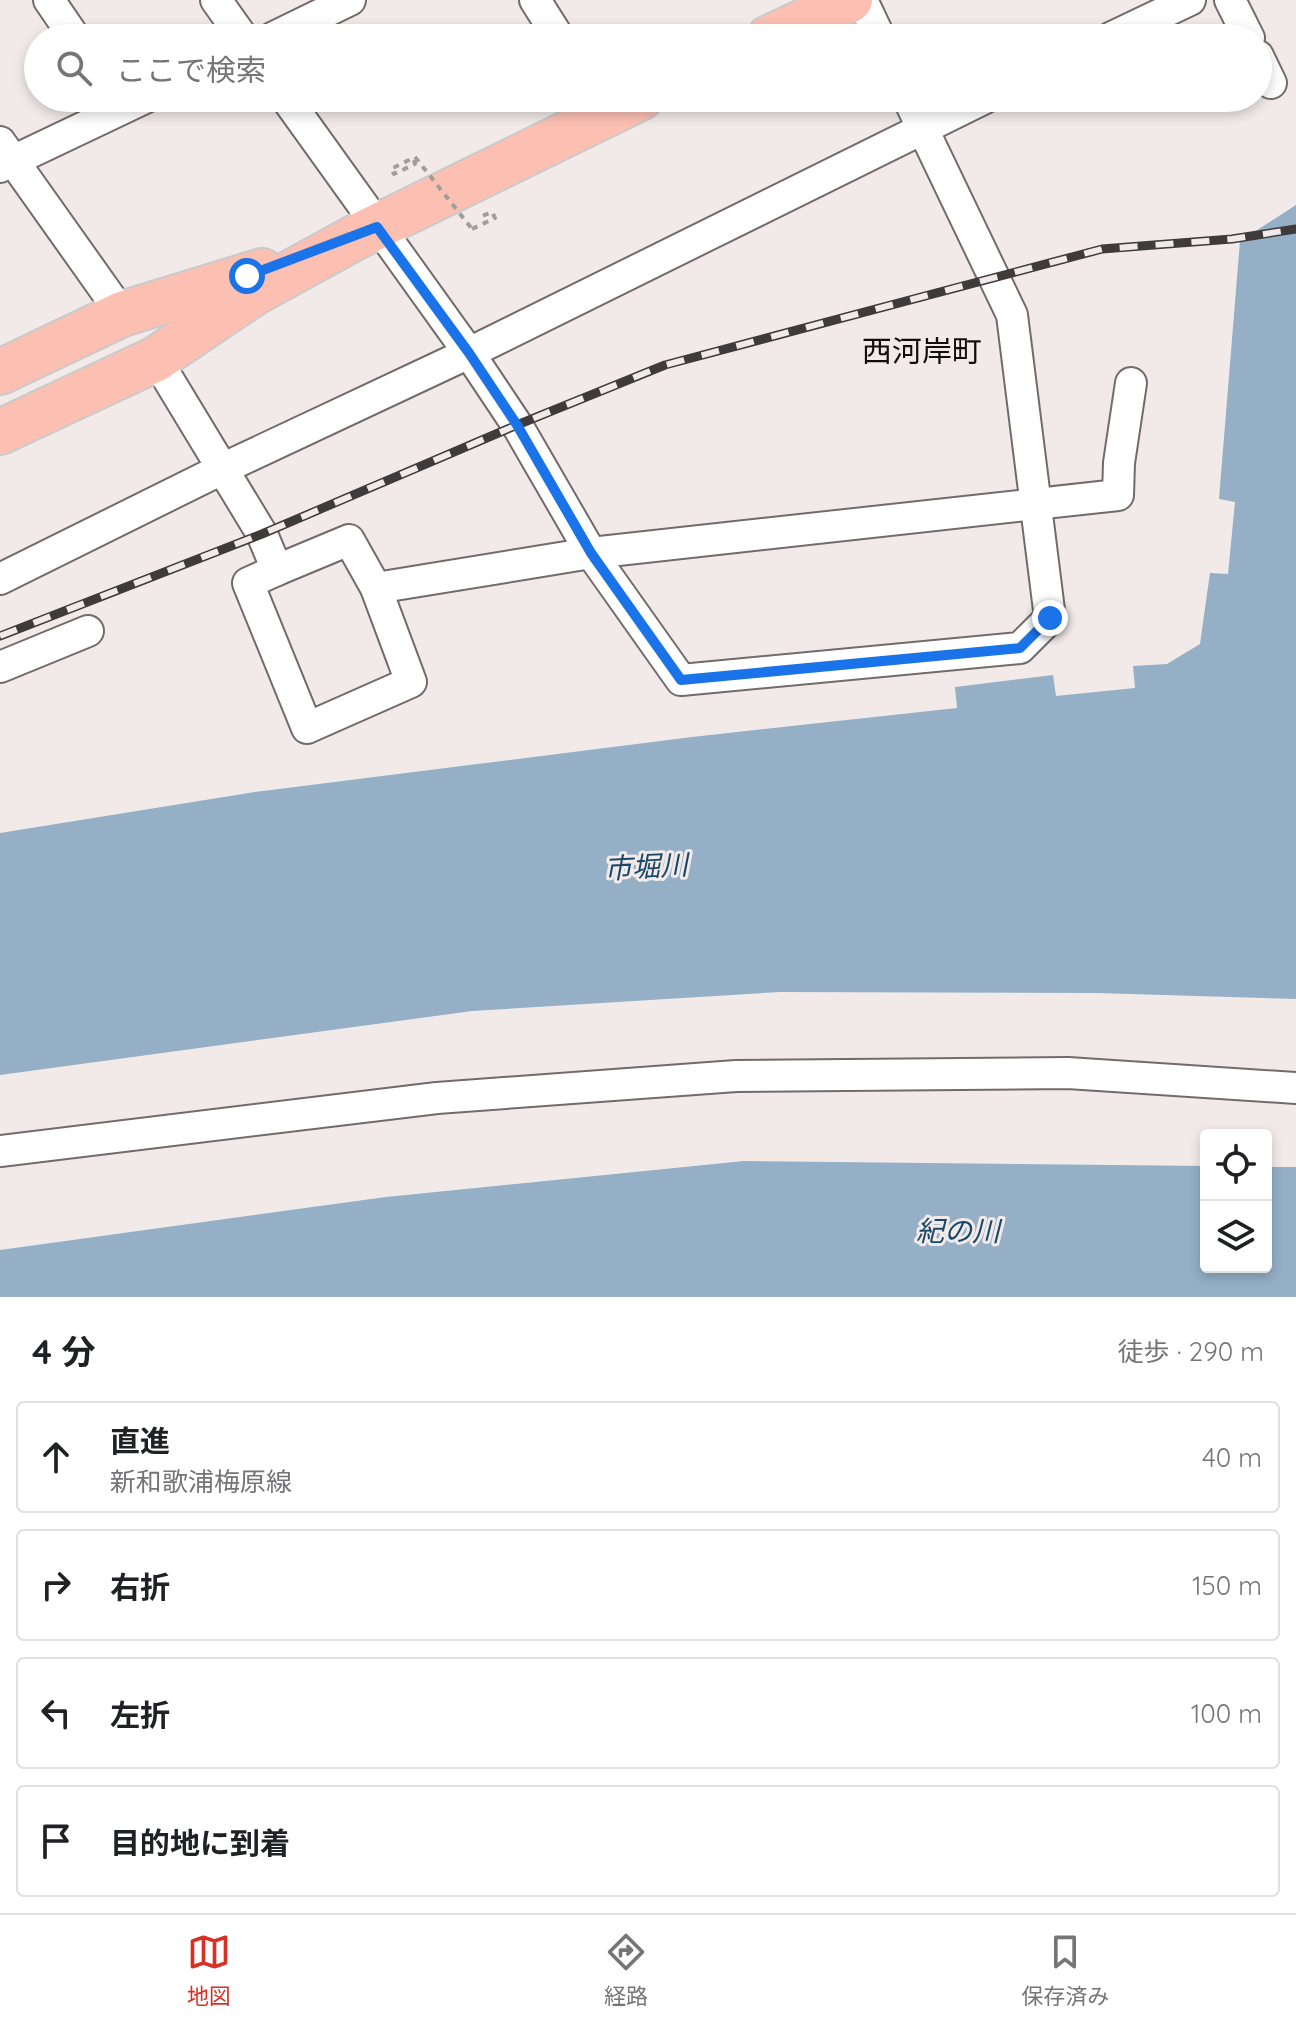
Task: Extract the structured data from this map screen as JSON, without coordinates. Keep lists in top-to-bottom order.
{
  "districts": ["西河岸町"],
  "water": ["市堀川", "紀の川"],
  "page": {
    "search": "ここで検索",
    "heading": ["4 分", "徒歩 · 290 m"],
    "list": [
      ["直進", "新和歌浦梅原線", "40 m"],
      ["右折", "150 m"],
      ["左折", "100 m"],
      "目的地に到着"
    ],
    "nav": ["地図", "経路", "保存済み"]
  }
}
